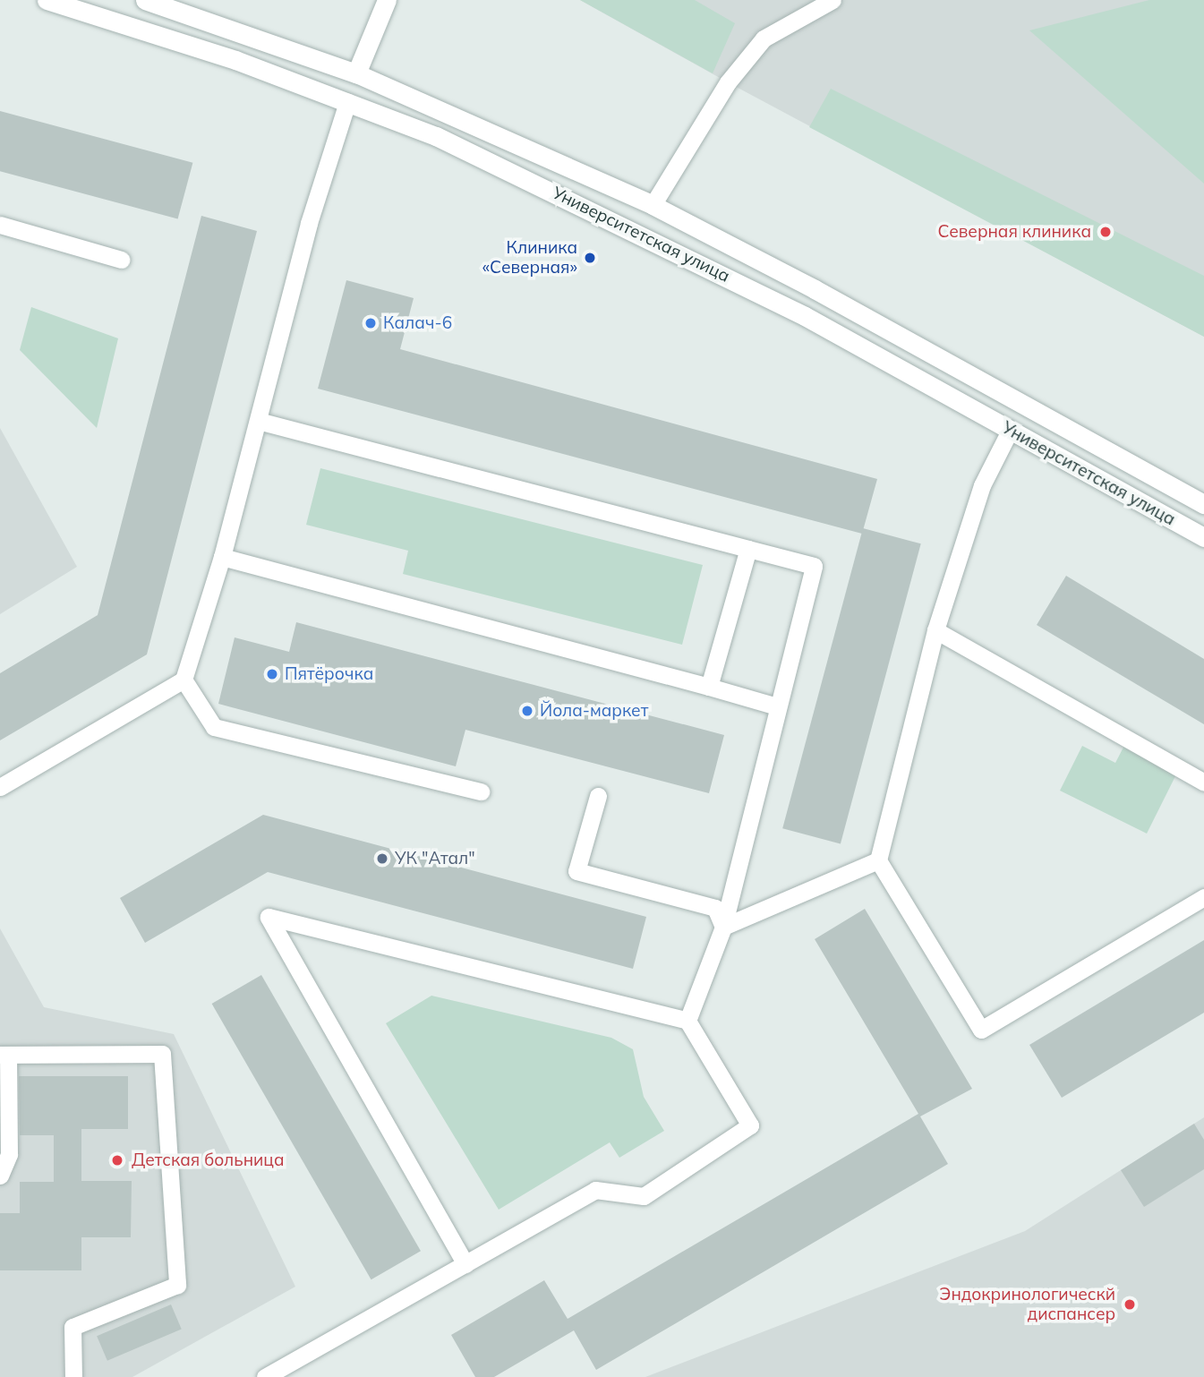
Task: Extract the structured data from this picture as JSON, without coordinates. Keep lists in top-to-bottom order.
{
  "streets": {
    "main road": ["Университетская улица"]
  },
  "places": [
    "Северная клиника",
    "Клиника «Северная»",
    "Калач-6",
    "Пятёрочка",
    "Йола-маркет",
    "УК \"Атал\"",
    "Детская больница",
    "Эндокринологическй диспансер"
  ]
}
